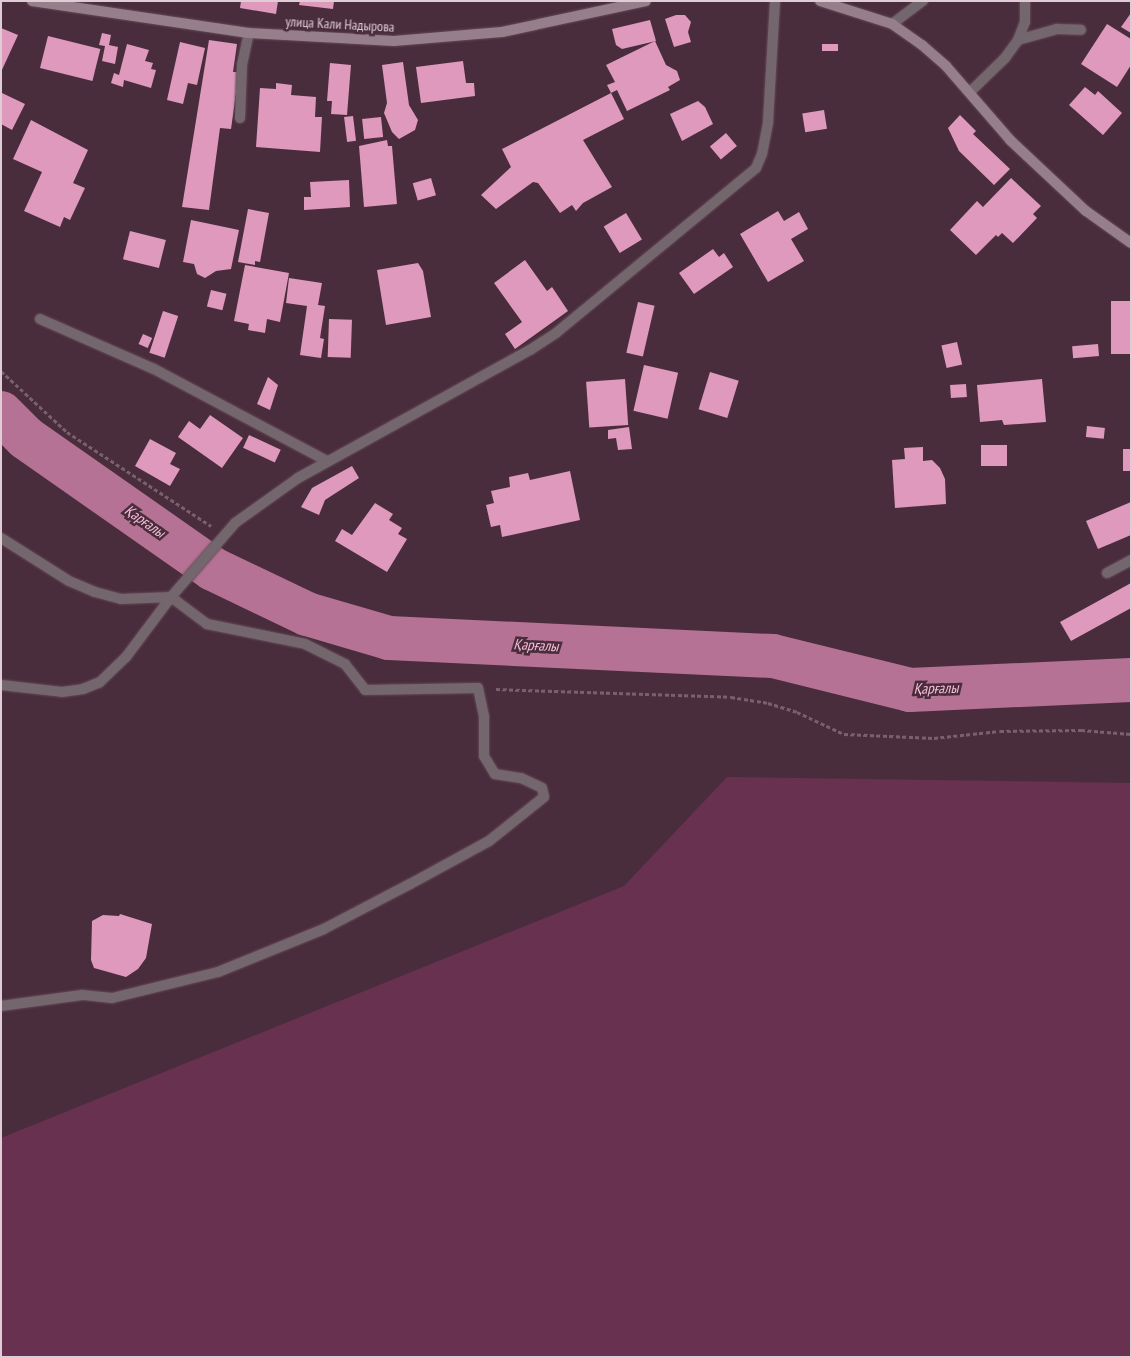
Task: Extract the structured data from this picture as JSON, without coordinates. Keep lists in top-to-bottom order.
{
  "streets": {
    "street": ["улица Кали Надырова"]
  },
  "water": ["Қарғалы"]
}
